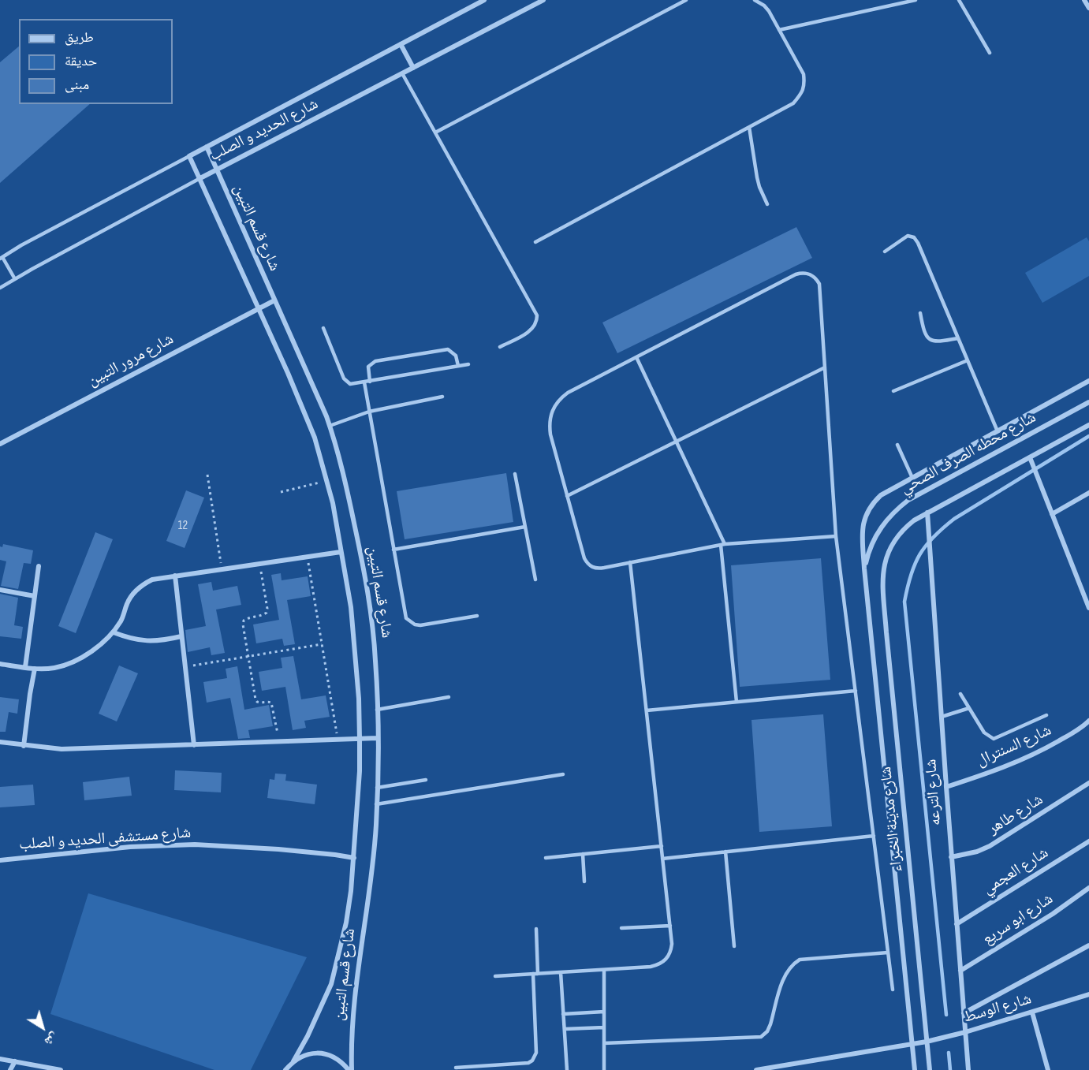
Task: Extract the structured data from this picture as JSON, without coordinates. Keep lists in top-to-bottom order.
{
  "streets": {
    "street": [
      "شارع الحديد و الصلب",
      "شارع قسم التبين",
      "شارع مرور التبين",
      "شارع محطه الصرف الصحي",
      "شارع السنترال",
      "شارع الترعه",
      "شارع طاهر",
      "شارع مدينة الخبراء",
      "شارع مستشفى الحديد و الصلب",
      "شارع العجمي",
      "شارع ابو سريع",
      "شارع الوسط"
    ]
  },
  "crossings": [
    ["شارع الحديد و الصلب", "شارع قسم التبين"],
    ["شارع قسم التبين", "شارع مرور التبين"],
    ["شارع قسم التبين", "شارع مستشفى الحديد و الصلب"],
    ["شارع محطه الصرف الصحي", "شارع الترعه"],
    ["شارع محطه الصرف الصحي", "شارع مدينة الخبراء"],
    ["شارع السنترال", "شارع الترعه"],
    ["شارع الترعه", "شارع طاهر"],
    ["شارع الترعه", "شارع العجمي"],
    ["شارع الترعه", "شارع ابو سريع"],
    ["شارع الترعه", "شارع الوسط"],
    ["شارع مدينة الخبراء", "شارع الوسط"]
  ],
  "house_numbers": ["12"],
  "legend": ["طريق", "حديقة", "مبنى"],
  "north": "bottom right"
}
